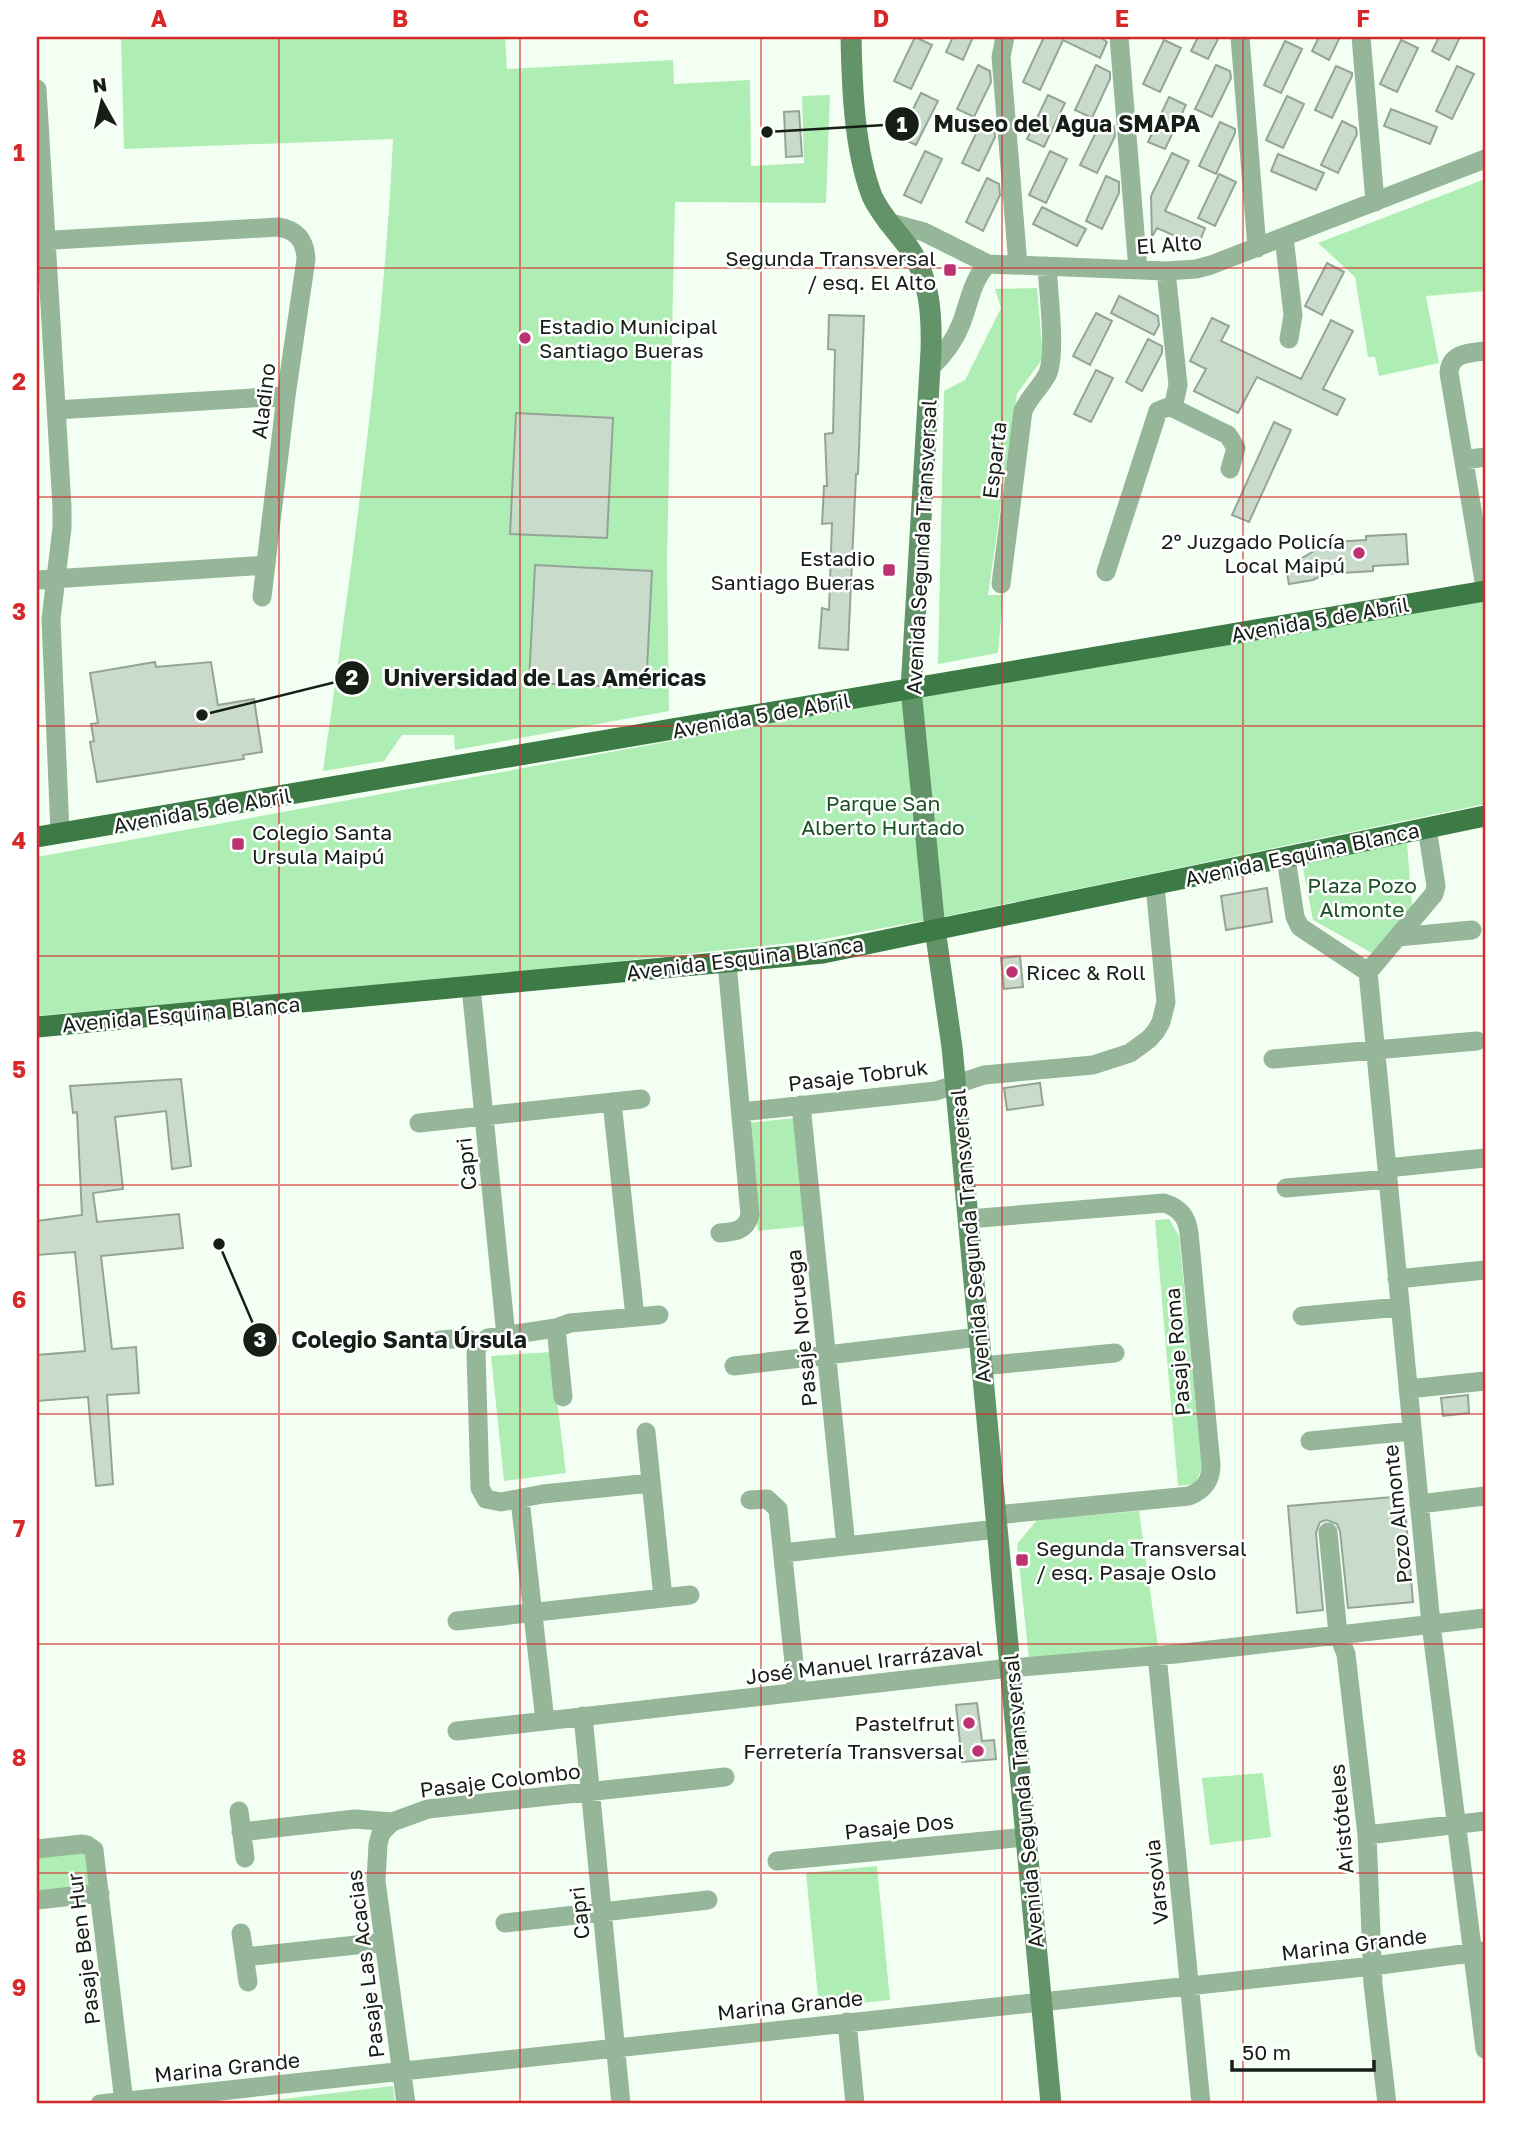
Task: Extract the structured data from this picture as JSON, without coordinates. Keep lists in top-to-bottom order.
{
  "streets": {
    "main road": ["Avenida Segunda Transversal", "Avenida 5 de Abril", "Avenida Esquina Blanca"],
    "street": [
      "El Alto",
      "Aladino",
      "Esparta",
      "Pasaje Tobruk",
      "Capri",
      "Pasaje Noruega",
      "Pasaje Roma",
      "Pozo Almonte",
      "José Manuel Irarrázaval",
      "Pasaje Colombo",
      "Aristóteles",
      "Pasaje Dos",
      "Varsovia",
      "Marina Grande",
      "Pasaje Ben Hur",
      "Pasaje Las Acacias"
    ]
  },
  "crossings": [
    ["El Alto", "Esparta"],
    ["El Alto", "Avenida Segunda Transversal"],
    ["Avenida Segunda Transversal", "Avenida 5 de Abril"],
    ["Avenida Segunda Transversal", "Avenida Esquina Blanca"],
    ["Avenida Segunda Transversal", "Pasaje Tobruk"],
    ["Avenida Segunda Transversal", "Pasaje Roma"],
    ["Avenida Segunda Transversal", "José Manuel Irarrázaval"],
    ["Avenida Segunda Transversal", "Pasaje Dos"],
    ["Avenida Segunda Transversal", "Marina Grande"],
    ["Avenida Esquina Blanca", "Pasaje Tobruk"],
    ["Avenida Esquina Blanca", "Capri"],
    ["Pasaje Tobruk", "Pasaje Noruega"],
    ["Capri", "José Manuel Irarrázaval"],
    ["Capri", "Pasaje Colombo"],
    ["Capri", "Marina Grande"],
    ["Pozo Almonte", "José Manuel Irarrázaval"],
    ["Pozo Almonte", "Marina Grande"],
    ["José Manuel Irarrázaval", "Aristóteles"],
    ["José Manuel Irarrázaval", "Varsovia"],
    ["Pasaje Colombo", "Pasaje Las Acacias"],
    ["Aristóteles", "Marina Grande"],
    ["Varsovia", "Marina Grande"],
    ["Marina Grande", "Pasaje Ben Hur"],
    ["Marina Grande", "Pasaje Las Acacias"]
  ],
  "parks": ["Parque San Alberto Hurtado", "Plaza Pozo Almonte"],
  "places": {
    "other": [
      "Museo del Agua SMAPA",
      "Estadio Municipal Santiago Bueras",
      "2° Juzgado Policía Local Maipú",
      "Universidad de Las Américas",
      "Ricec & Roll",
      "Colegio Santa Úrsula",
      "Pastelfrut",
      "Ferretería Transversal"
    ],
    "transit": [
      "Segunda Transversal / esq. El Alto",
      "Estadio Santiago Bueras",
      "Colegio Santa Ursula Maipú",
      "Segunda Transversal / esq. Pasaje Oslo"
    ]
  },
  "scale_bar": "50 m",
  "north": "top",
  "grid": {
    "columns": [
      "A",
      "B",
      "C",
      "D",
      "E",
      "F"
    ],
    "rows": [
      "1",
      "2",
      "3",
      "4",
      "5",
      "6",
      "7",
      "8",
      "9"
    ]
  }
}
